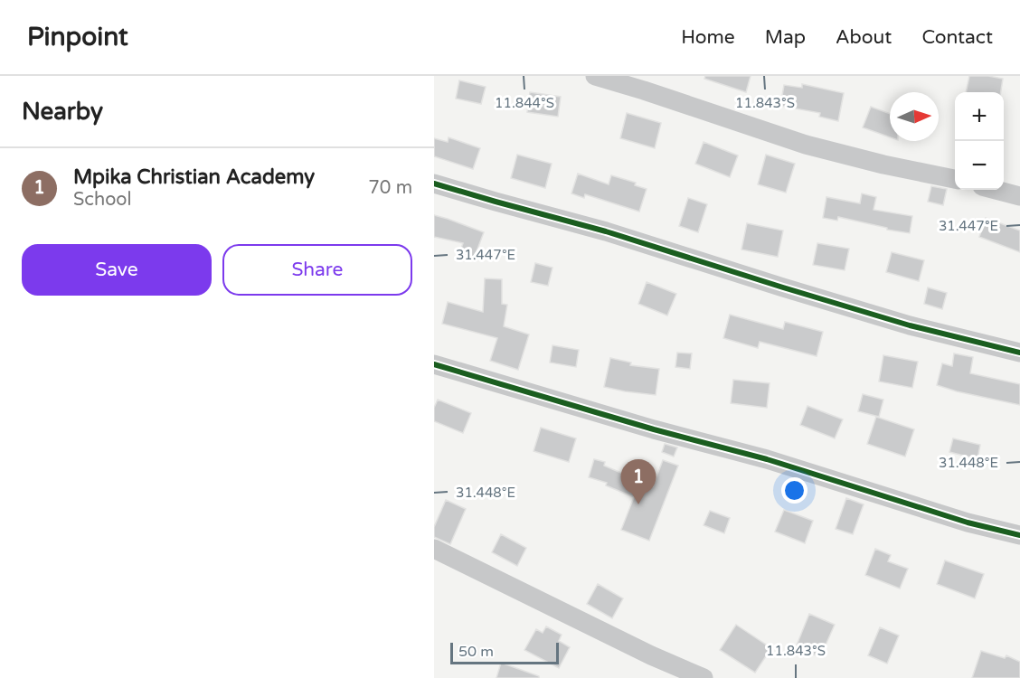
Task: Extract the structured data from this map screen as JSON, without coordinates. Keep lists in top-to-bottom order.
{
  "scale_bar": "50 m",
  "north": "right",
  "page": {
    "header": "Pinpoint",
    "nav": [
      "Home",
      "Map",
      "About",
      "Contact"
    ],
    "heading": "Nearby",
    "map_buttons": ["+", "−"],
    "list": [
      {
        "mark": "1",
        "name": "Mpika Christian Academy",
        "note": "School",
        "value": "70 m"
      }
    ],
    "buttons": ["Save", "Share"],
    "pins": "1",
    "scale": "50 m"
  },
  "coordinates": [
    "11.844°S",
    "11.843°S",
    "31.447°E",
    "31.448°E"
  ]
}
